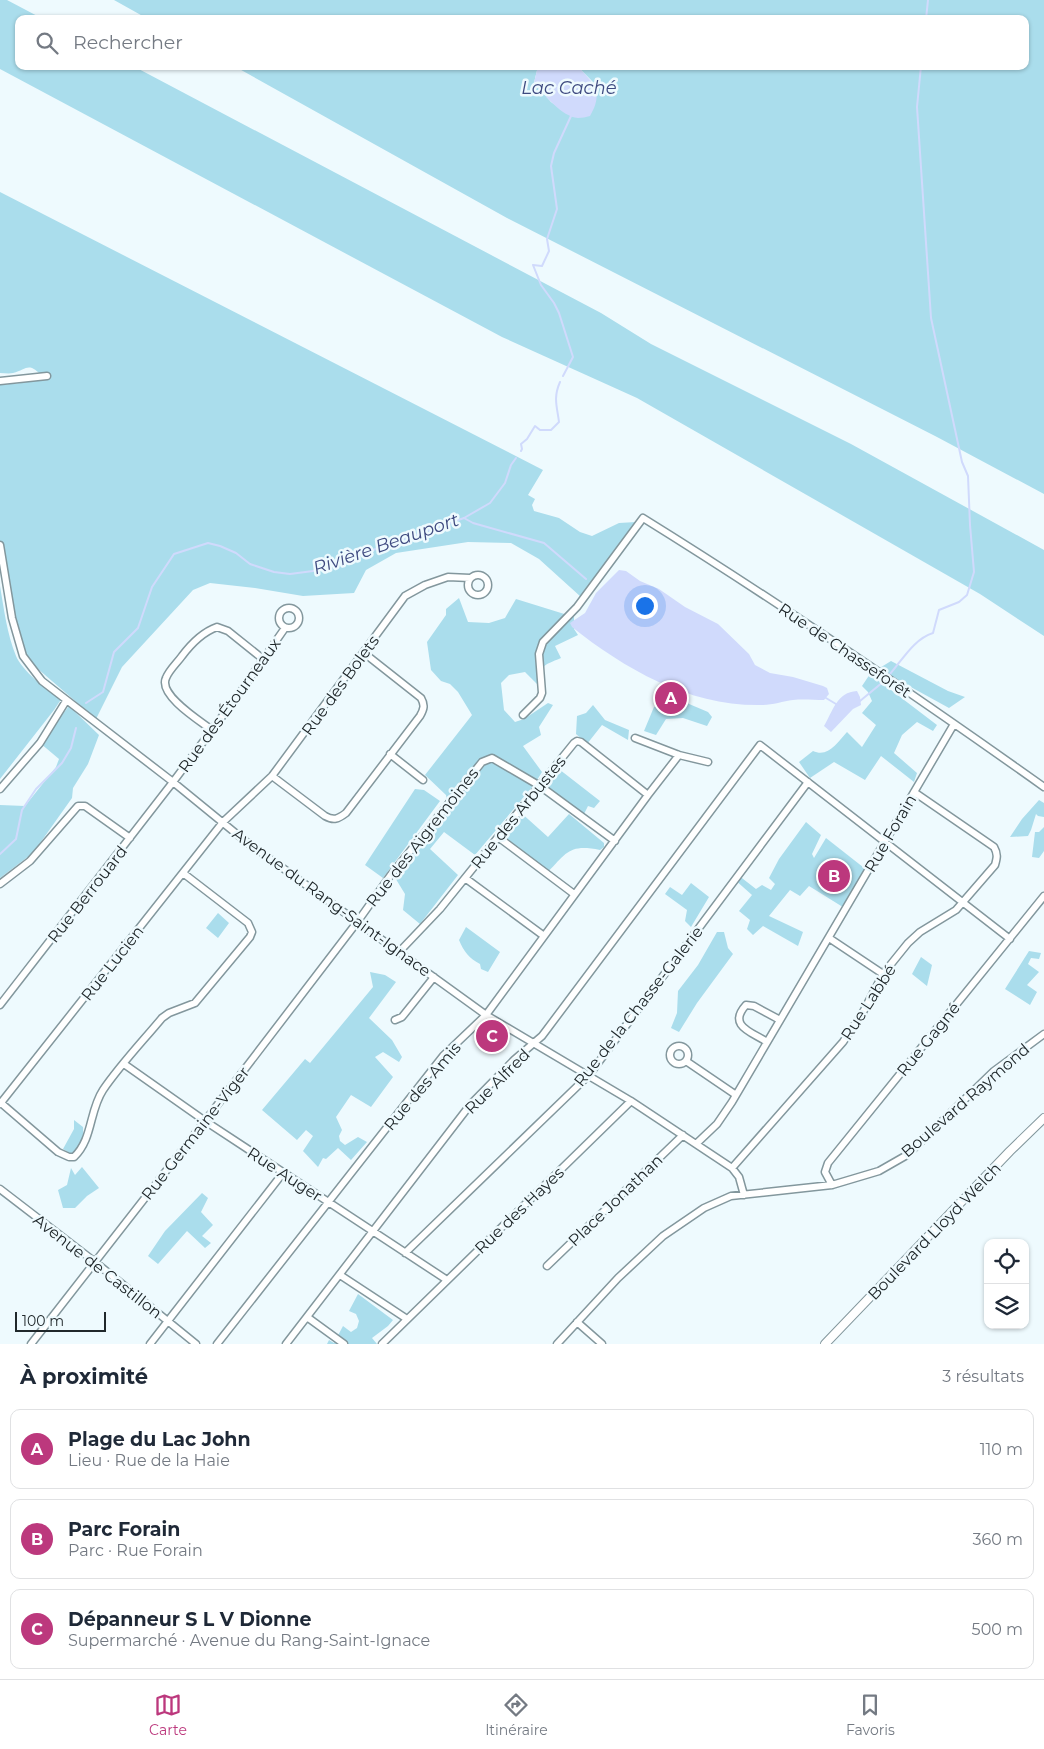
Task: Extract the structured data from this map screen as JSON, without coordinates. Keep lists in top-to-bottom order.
{
  "streets": {
    "main road": ["Boulevard Lloyd Welch"],
    "street": [
      "Rue de Chasseforêt",
      "Rue des Bolets",
      "Rue des Étourneaux",
      "Rue des Arbustes",
      "Rue Forain",
      "Rue des Aigremoines",
      "Rue Berrouard",
      "Avenue du Rang-Saint-Ignace",
      "Rue Lucien",
      "Rue Labbé",
      "Rue de la Chasse-Galerie",
      "Rue Gagné",
      "Rue Alfred",
      "Rue des Amis",
      "Boulevard Raymond",
      "Rue Germaine-Viger",
      "Rue Auger",
      "Place Jonathan",
      "Rue des Hayes",
      "Avenue de Castillon"
    ]
  },
  "crossings": [
    ["Rue de Chasseforêt", "Rue Forain"],
    ["Rue des Bolets", "Avenue du Rang-Saint-Ignace"],
    ["Rue des Bolets", "Rue Lucien"],
    ["Rue des Étourneaux", "Rue Berrouard"],
    ["Rue des Étourneaux", "Avenue du Rang-Saint-Ignace"],
    ["Rue des Arbustes", "Rue des Aigremoines"],
    ["Rue des Arbustes", "Avenue du Rang-Saint-Ignace"],
    ["Rue des Arbustes", "Rue des Amis"],
    ["Rue Forain", "Avenue du Rang-Saint-Ignace"],
    ["Rue Forain", "Rue Labbé"],
    ["Rue des Aigremoines", "Avenue du Rang-Saint-Ignace"],
    ["Rue des Aigremoines", "Rue des Amis"],
    ["Rue des Aigremoines", "Rue Germaine-Viger"],
    ["Rue Berrouard", "Avenue du Rang-Saint-Ignace"],
    ["Avenue du Rang-Saint-Ignace", "Rue Lucien"],
    ["Avenue du Rang-Saint-Ignace", "Rue Labbé"],
    ["Avenue du Rang-Saint-Ignace", "Rue de la Chasse-Galerie"],
    ["Avenue du Rang-Saint-Ignace", "Rue Alfred"],
    ["Avenue du Rang-Saint-Ignace", "Rue des Amis"],
    ["Avenue du Rang-Saint-Ignace", "Rue Germaine-Viger"],
    ["Avenue du Rang-Saint-Ignace", "Place Jonathan"],
    ["Avenue du Rang-Saint-Ignace", "Rue des Hayes"],
    ["Rue de la Chasse-Galerie", "Rue Alfred"],
    ["Rue de la Chasse-Galerie", "Rue Auger"],
    ["Rue Gagné", "Boulevard Raymond"],
    ["Rue Alfred", "Rue Auger"],
    ["Rue des Amis", "Rue Auger"],
    ["Rue Germaine-Viger", "Rue Auger"],
    ["Rue Germaine-Viger", "Avenue de Castillon"],
    ["Rue Auger", "Rue des Hayes"]
  ],
  "water": ["Lac Caché", "Rivière Beauport"],
  "scale_bar": "100 m",
  "page": {
    "search": "Rechercher",
    "pins": ["A", "B", "C"],
    "scale": "100 m",
    "heading": ["À proximité", "3 résultats"],
    "list": [
      {
        "mark": "A",
        "name": "Plage du Lac John",
        "note": "Lieu · Rue de la Haie",
        "value": "110 m"
      },
      {
        "mark": "B",
        "name": "Parc Forain",
        "note": "Parc · Rue Forain",
        "value": "360 m"
      },
      {
        "mark": "C",
        "name": "Dépanneur S L V Dionne",
        "note": "Supermarché · Avenue du Rang-Saint-Ignace",
        "value": "500 m"
      }
    ],
    "nav": ["Carte", "Itinéraire", "Favoris"]
  }
}
